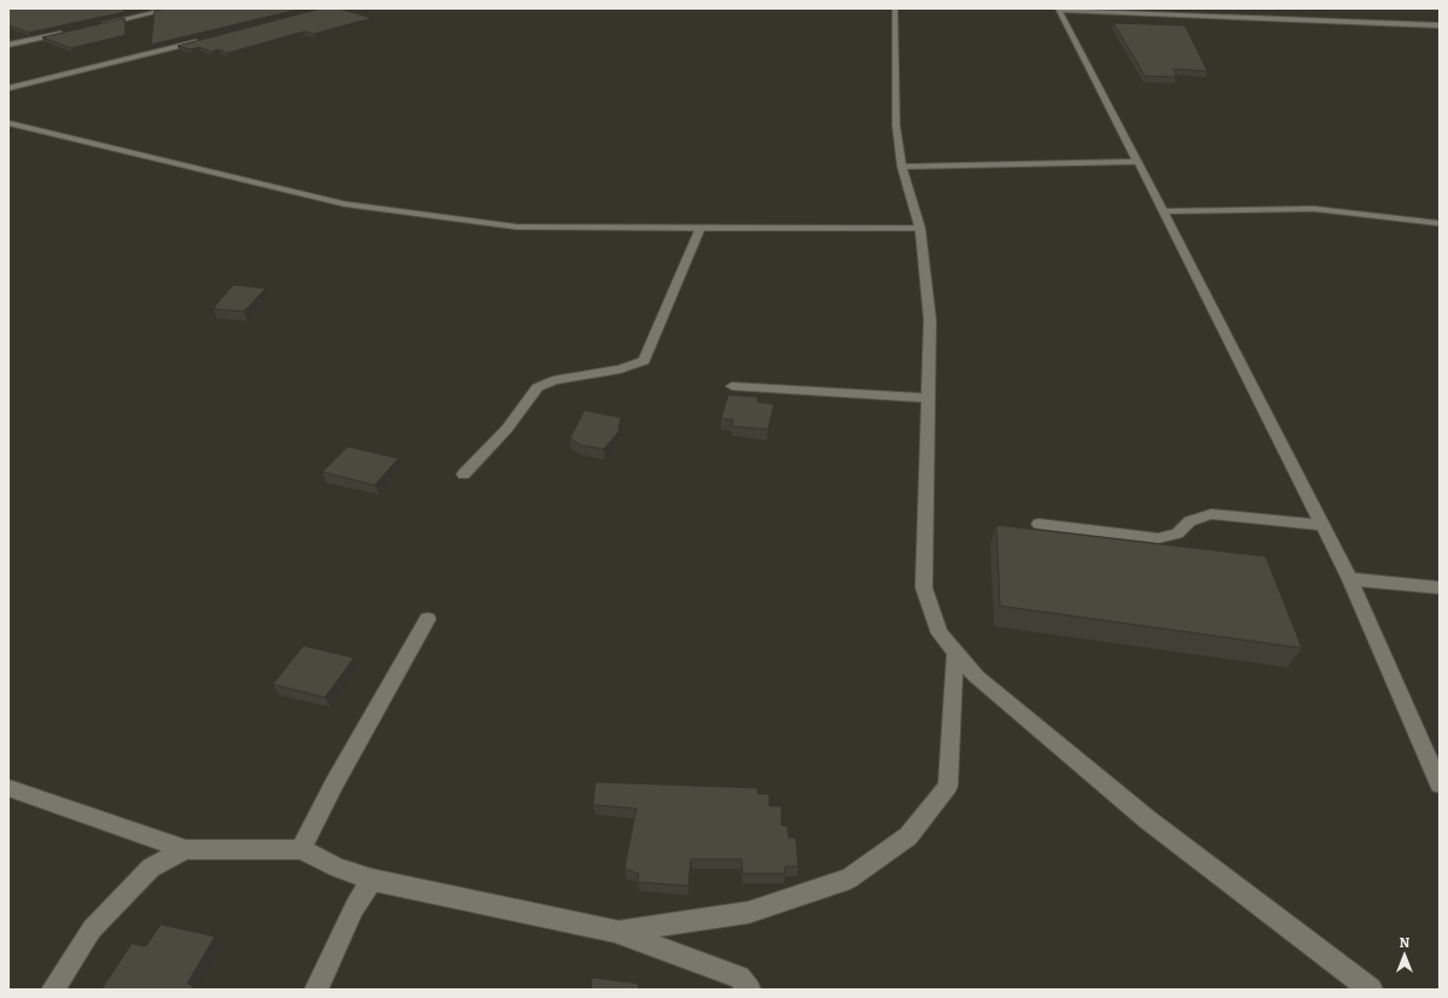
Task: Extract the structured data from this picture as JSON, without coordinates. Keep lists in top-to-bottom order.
{
  "north": "top"
}
